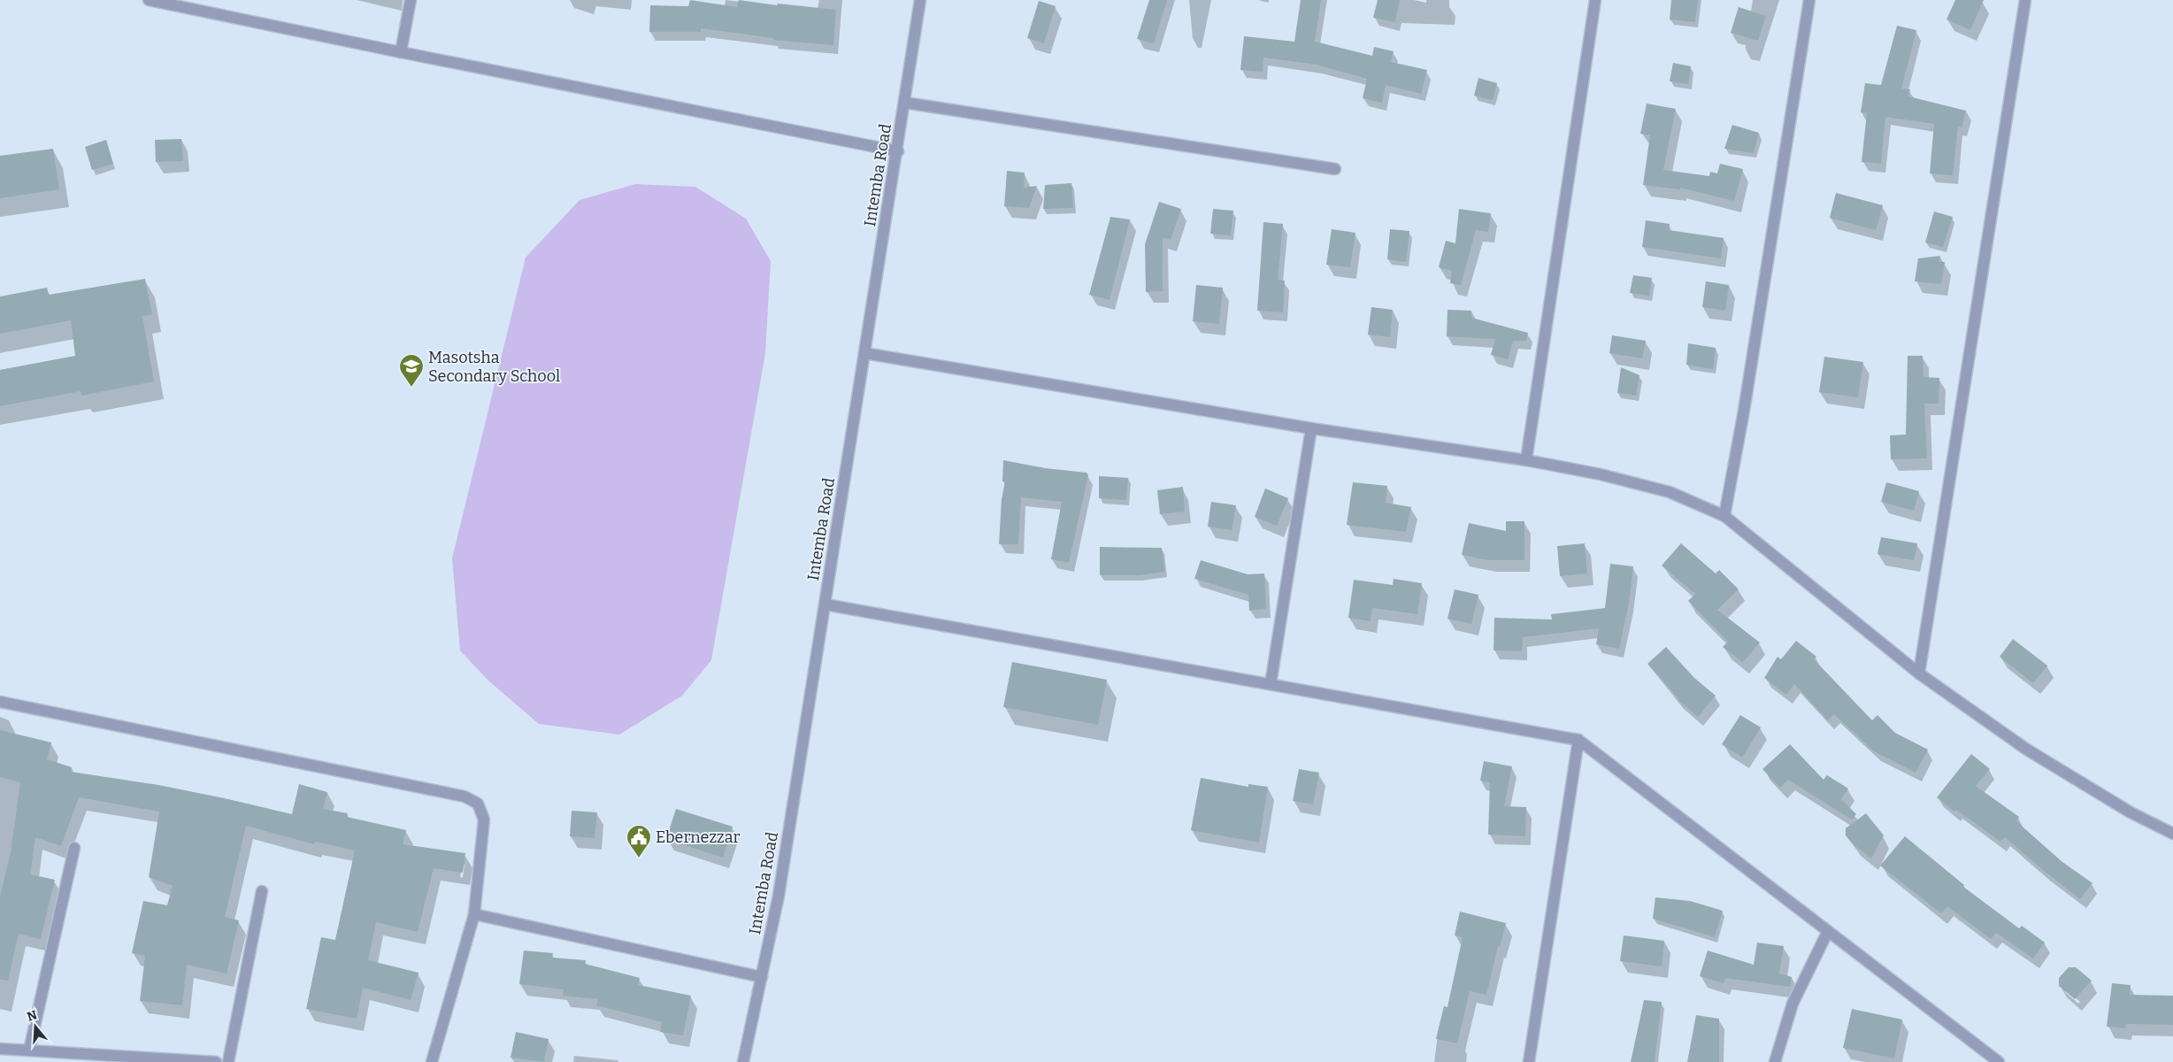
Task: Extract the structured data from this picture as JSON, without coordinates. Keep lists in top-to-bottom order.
{
  "streets": {
    "street": ["Intemba Road"]
  },
  "places": {
    "school or university": ["Masotsha Secondary School"],
    "public building": ["Ebernezzar"]
  },
  "north": "top"
}
